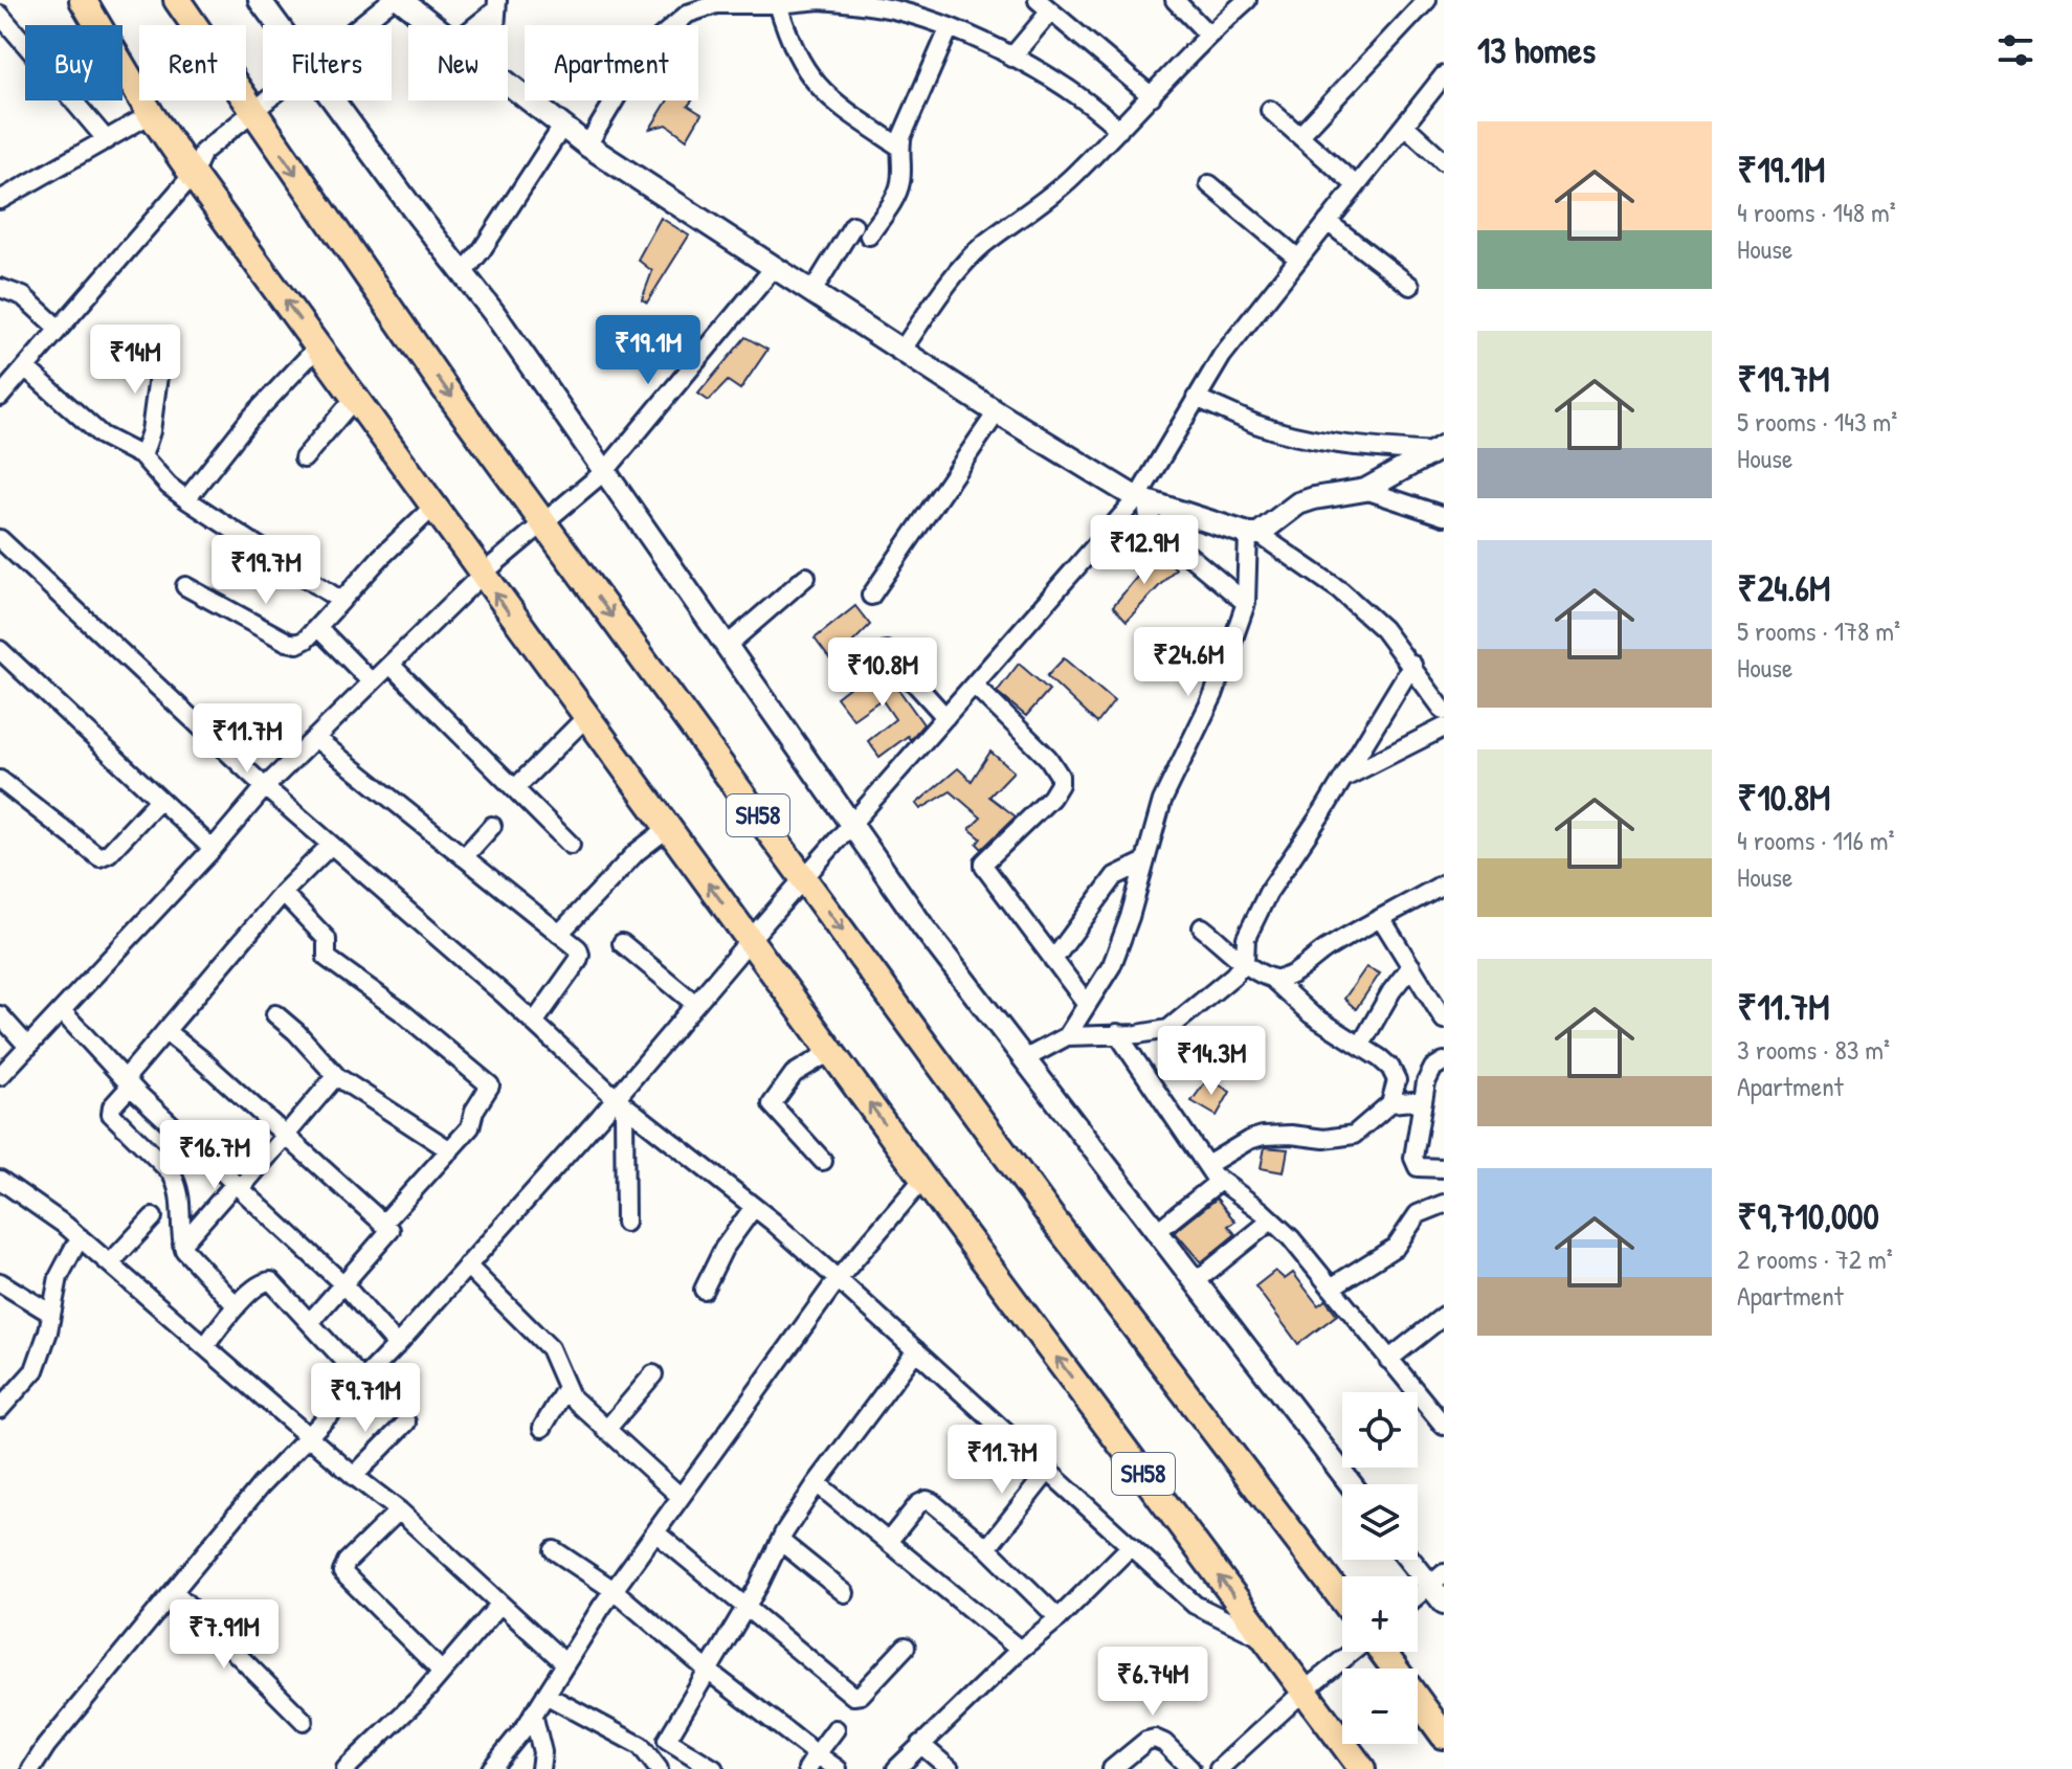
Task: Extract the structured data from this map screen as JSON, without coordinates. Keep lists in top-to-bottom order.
{
  "streets": {
    "main road": ["SH58"]
  },
  "page": {
    "heading": "13 homes",
    "chip": [
      "Buy",
      "Rent",
      "Filters",
      "New",
      "Apartment"
    ],
    "list": [
      {
        "name": "₹19.1M",
        "note": "4 rooms · 148 m² · House"
      },
      {
        "name": "₹19.7M",
        "note": "5 rooms · 143 m² · House"
      },
      {
        "name": "₹24.6M",
        "note": "5 rooms · 178 m² · House"
      },
      {
        "name": "₹10.8M",
        "note": "4 rooms · 116 m² · House"
      },
      {
        "name": "₹11.7M",
        "note": "3 rooms · 83 m² · Apartment"
      },
      {
        "name": "₹9,710,000",
        "note": "2 rooms · 72 m² · Apartment"
      }
    ],
    "price": [
      "₹19.1M",
      "₹14M",
      "₹12.9M",
      "₹19.7M",
      "₹24.6M",
      "₹10.8M",
      "₹11.7M",
      "₹14.3M",
      "₹16.7M",
      "₹9.71M",
      "₹11.7M",
      "₹7.91M",
      "₹6.74M"
    ],
    "map_buttons": ["+", "−"]
  }
}
